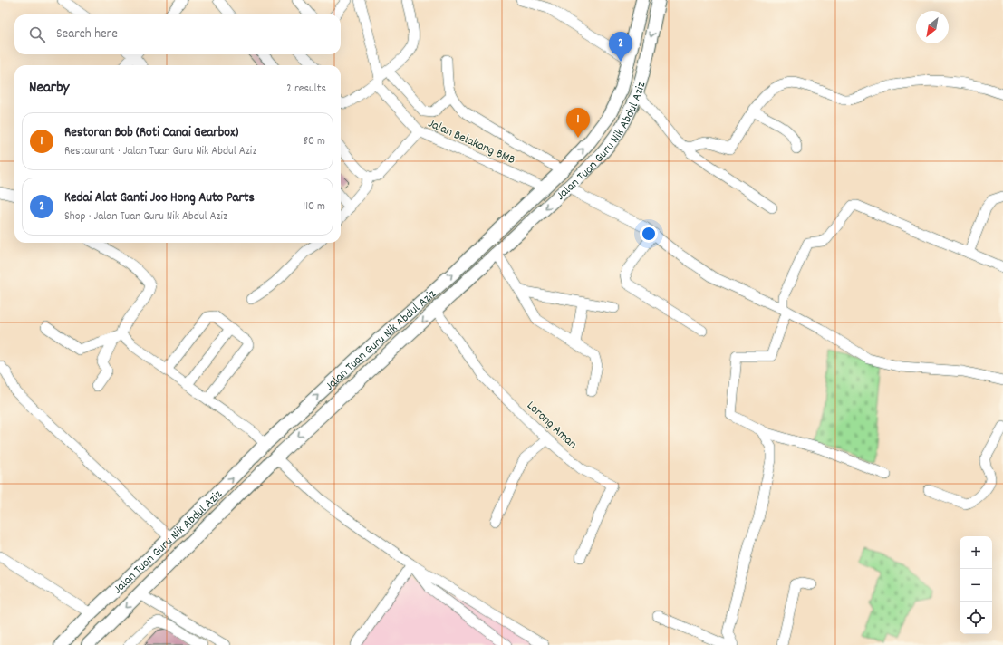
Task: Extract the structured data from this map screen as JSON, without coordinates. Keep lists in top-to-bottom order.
{
  "streets": {
    "main road": ["Jalan Tuan Guru Nik Abdul Aziz"],
    "street": ["Jalan Belakang BMB", "Lorong Aman"]
  },
  "crossings": [
    ["Jalan Tuan Guru Nik Abdul Aziz", "Jalan Belakang BMB"],
    ["Jalan Tuan Guru Nik Abdul Aziz", "Lorong Aman"]
  ],
  "north": "bottom left",
  "page": {
    "search": "Search here",
    "pins": ["2", "1"],
    "heading": ["Nearby", "2 results"],
    "list": [
      {
        "mark": "1",
        "name": "Restoran Bob (Roti Canai Gearbox)",
        "note": "Restaurant · Jalan Tuan Guru Nik Abdul Aziz",
        "value": "80 m"
      },
      {
        "mark": "2",
        "name": "Kedai Alat Ganti Joo Hong Auto Parts",
        "note": "Shop · Jalan Tuan Guru Nik Abdul Aziz",
        "value": "110 m"
      }
    ],
    "map_buttons": ["+", "−"]
  }
}
